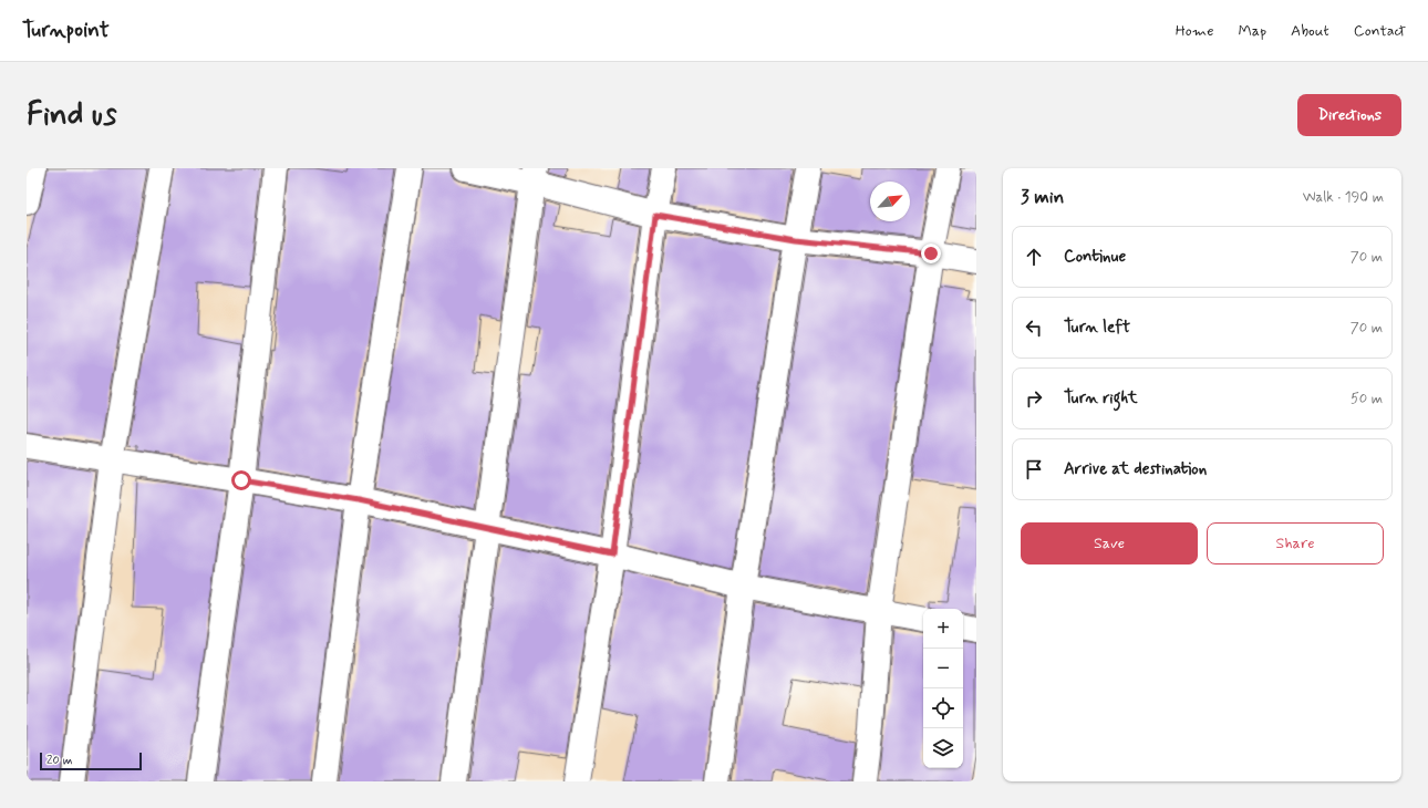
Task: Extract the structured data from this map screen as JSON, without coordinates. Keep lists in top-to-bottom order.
{
  "scale_bar": "20 m",
  "north": "top right",
  "page": {
    "header": "Turnpoint",
    "nav": [
      "Home",
      "Map",
      "About",
      "Contact"
    ],
    "buttons": [
      "Directions",
      ["Save", "Share"]
    ],
    "title": "Find us",
    "heading": ["3 min", "Walk · 190 m"],
    "list": [
      ["Continue", "70 m"],
      ["Turn left", "70 m"],
      ["Turn right", "50 m"],
      "Arrive at destination"
    ],
    "map_buttons": ["+", "−"],
    "scale": "20 m"
  }
}
